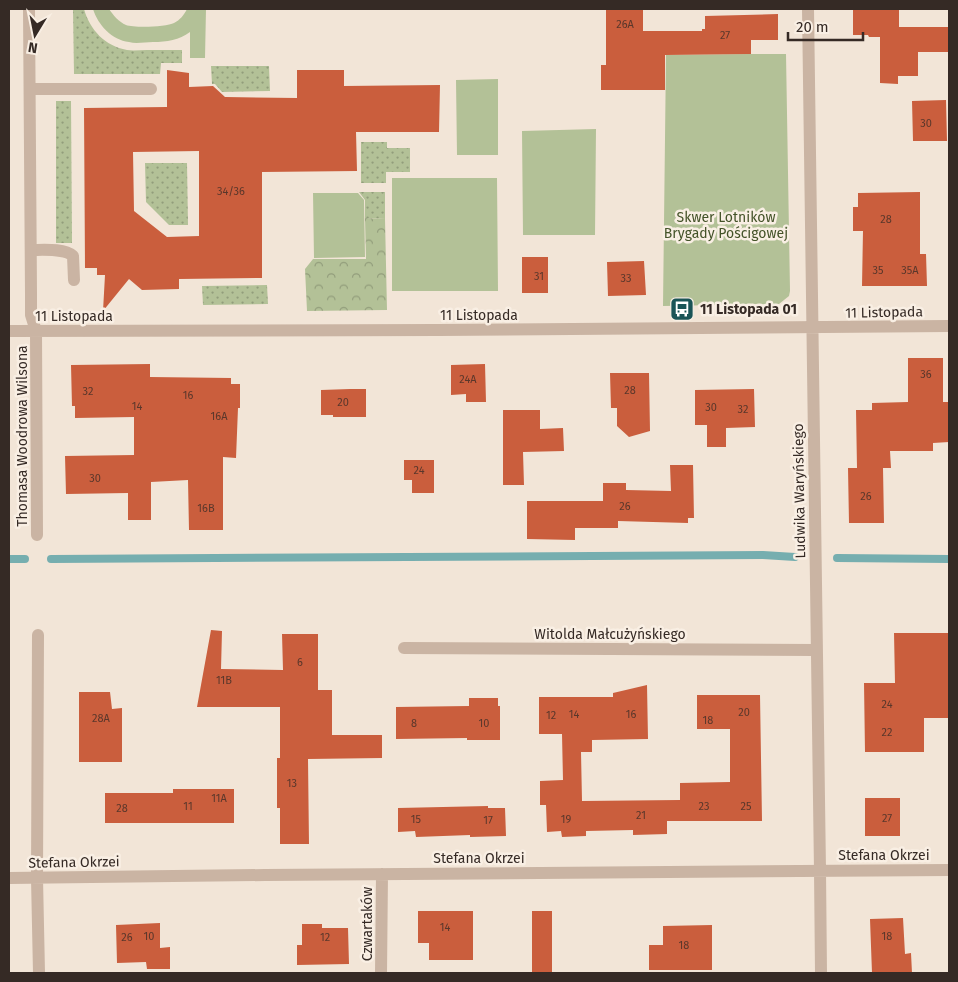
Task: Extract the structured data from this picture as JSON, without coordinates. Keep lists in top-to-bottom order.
{
  "streets": {
    "street": [
      "11 Listopada",
      "Thomasa Woodrowa Wilsona",
      "Ludwika Waryńskiego",
      "Witolda Małcużyńskiego",
      "Stefana Okrzei",
      "Czwartaków"
    ]
  },
  "crossings": [
    ["11 Listopada", "Thomasa Woodrowa Wilsona"],
    ["11 Listopada", "Ludwika Waryńskiego"],
    ["Ludwika Waryńskiego", "Witolda Małcużyńskiego"],
    ["Ludwika Waryńskiego", "Stefana Okrzei"],
    ["Stefana Okrzei", "Czwartaków"]
  ],
  "parks": ["Skwer Lotników Brygady Pościgowej"],
  "places": {
    "bus stop": ["11 Listopada 01"]
  },
  "house_numbers": [
    "26A",
    "27",
    "30",
    "34/36",
    "28",
    "35",
    "35A",
    "31",
    "33",
    "36",
    "24A",
    "28",
    "32",
    "16",
    "20",
    "14",
    "30",
    "32",
    "16A",
    "24",
    "30",
    "26",
    "26",
    "16B",
    "6",
    "11B",
    "24",
    "20",
    "14",
    "16",
    "12",
    "28A",
    "18",
    "8",
    "10",
    "22",
    "13",
    "11A",
    "11",
    "23",
    "25",
    "28",
    "21",
    "27",
    "15",
    "19",
    "17",
    "14",
    "10",
    "18",
    "26",
    "12",
    "18"
  ],
  "scale_bar": "20 m",
  "north": "bottom"
}
